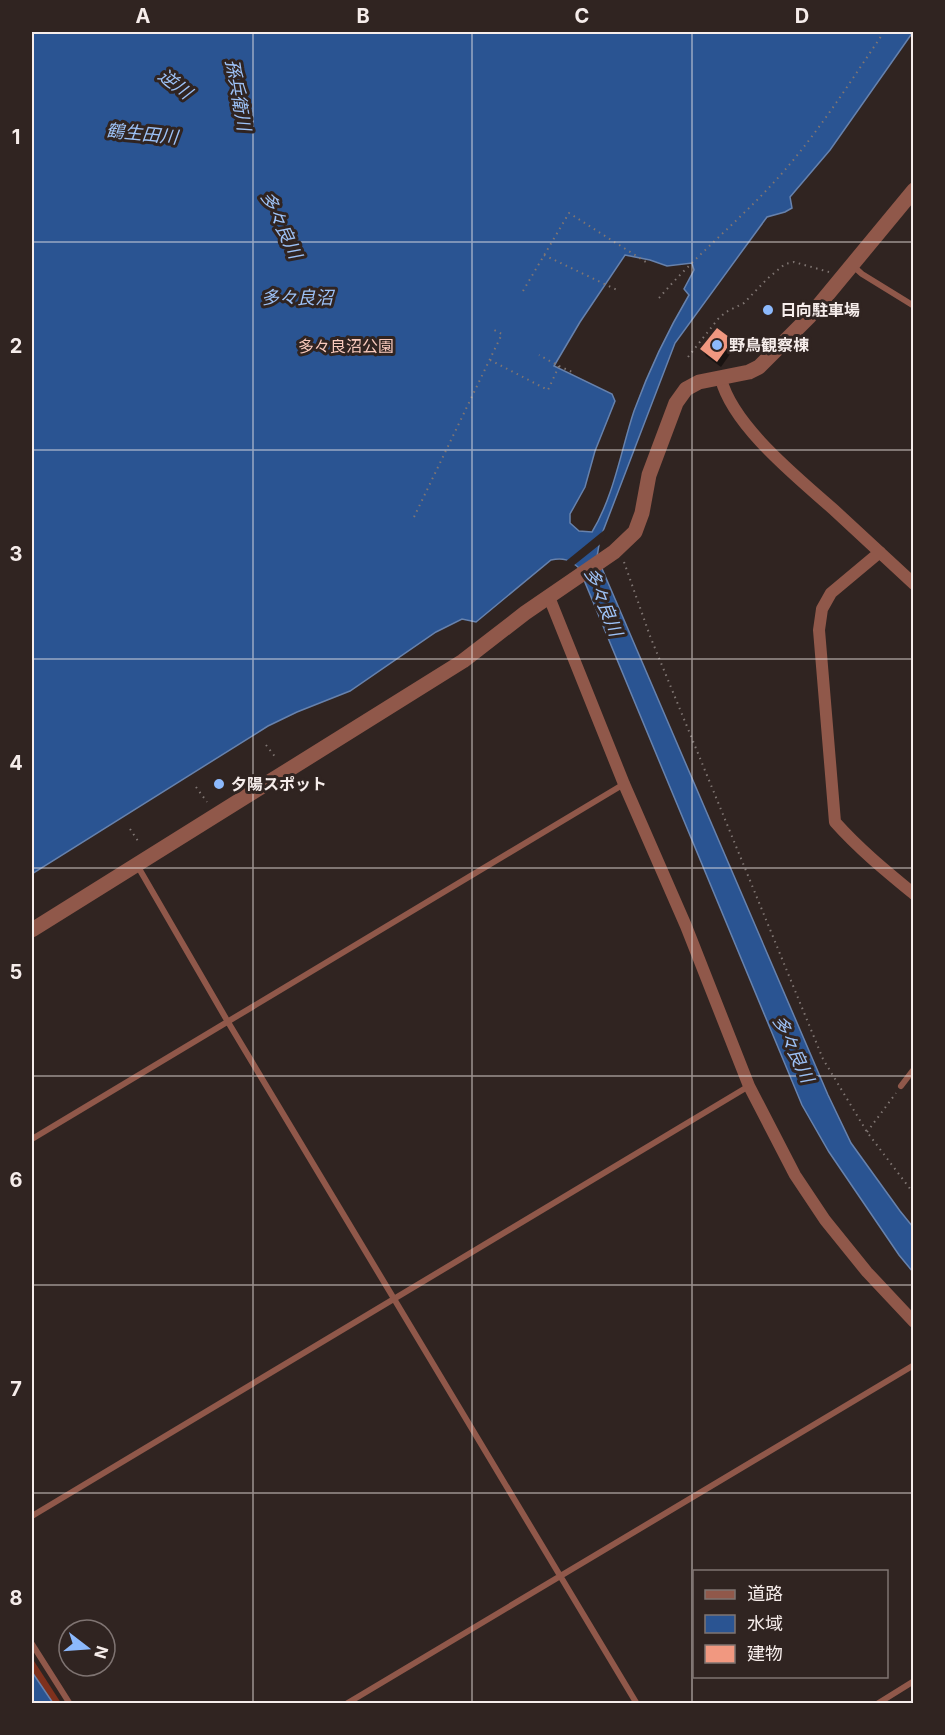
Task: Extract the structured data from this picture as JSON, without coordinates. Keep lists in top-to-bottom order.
{
  "water": [
    "逆川",
    "孫兵衛川",
    "鶴生田川",
    "多々良川",
    "多々良沼"
  ],
  "parks": ["多々良沼公園"],
  "places": ["日向駐車場", "野鳥観察棟", "夕陽スポット"],
  "legend": ["道路", "水域", "建物"],
  "north": "right",
  "grid": {
    "columns": [
      "A",
      "B",
      "C",
      "D"
    ],
    "rows": [
      "1",
      "2",
      "3",
      "4",
      "5",
      "6",
      "7",
      "8"
    ]
  }
}
